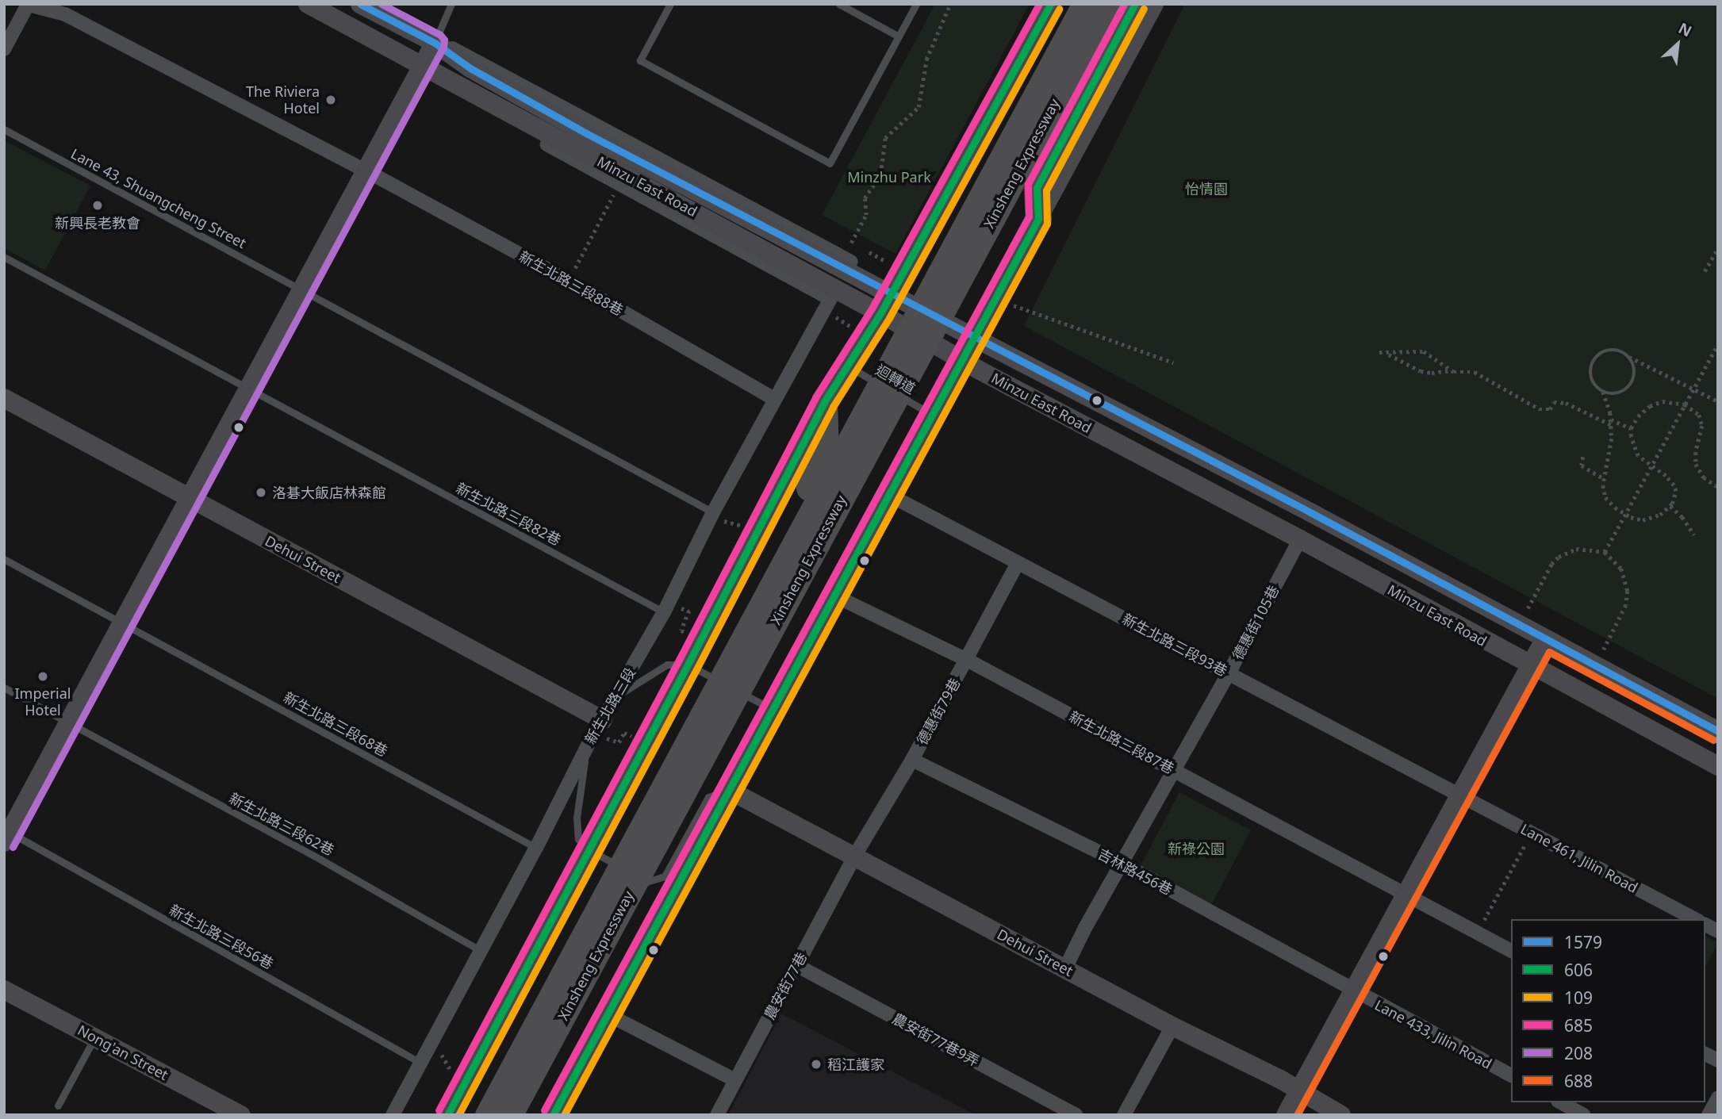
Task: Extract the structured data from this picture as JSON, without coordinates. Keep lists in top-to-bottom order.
{
  "streets": {
    "highway": ["Xinsheng Expressway"],
    "street": [
      "Minzu East Road",
      "新生北路三段88巷",
      "Dehui Street",
      "德惠街105巷",
      "新生北路三段93巷",
      "新生北路三段",
      "德惠街79巷",
      "新生北路三段87巷",
      "Lane 461, Jilin Road",
      "吉林路456巷",
      "農安街77巷",
      "Lane 433, Jilin Road",
      "農安街77巷9弄",
      "Nong'an Street"
    ],
    "lane": [
      "Lane 43, Shuangcheng Street",
      "迴轉道",
      "新生北路三段82巷",
      "新生北路三段68巷",
      "新生北路三段62巷",
      "新生北路三段56巷"
    ]
  },
  "crossings": [
    ["Minzu East Road", "德惠街105巷"],
    ["Minzu East Road", "新生北路三段"],
    ["Lane 43, Shuangcheng Street", "新生北路三段"],
    ["新生北路三段88巷", "新生北路三段"],
    ["新生北路三段82巷", "新生北路三段"],
    ["Dehui Street", "德惠街105巷"],
    ["Dehui Street", "新生北路三段"],
    ["Dehui Street", "德惠街79巷"],
    ["Dehui Street", "農安街77巷"],
    ["德惠街105巷", "新生北路三段93巷"],
    ["德惠街105巷", "新生北路三段87巷"],
    ["德惠街105巷", "吉林路456巷"],
    ["新生北路三段93巷", "德惠街79巷"],
    ["新生北路三段93巷", "Lane 461, Jilin Road"],
    ["新生北路三段", "新生北路三段68巷"],
    ["新生北路三段", "新生北路三段62巷"],
    ["新生北路三段", "新生北路三段56巷"],
    ["德惠街79巷", "新生北路三段87巷"],
    ["德惠街79巷", "吉林路456巷"],
    ["德惠街79巷", "農安街77巷"],
    ["吉林路456巷", "Lane 433, Jilin Road"],
    ["農安街77巷", "農安街77巷9弄"]
  ],
  "parks": ["Minzhu Park", "怡情園", "新祿公園"],
  "places": [
    "The Riviera Hotel",
    "新興長老教會",
    "洛碁大飯店林森館",
    "Imperial Hotel",
    "稻江護家"
  ],
  "lines": [
    "transit line 1579",
    "transit line 606",
    "transit line 685",
    "transit line 208",
    "transit line 109",
    "transit line 688"
  ],
  "legend": [
    "1579",
    "606",
    "109",
    "685",
    "208",
    "688"
  ],
  "north": "top right"
}
